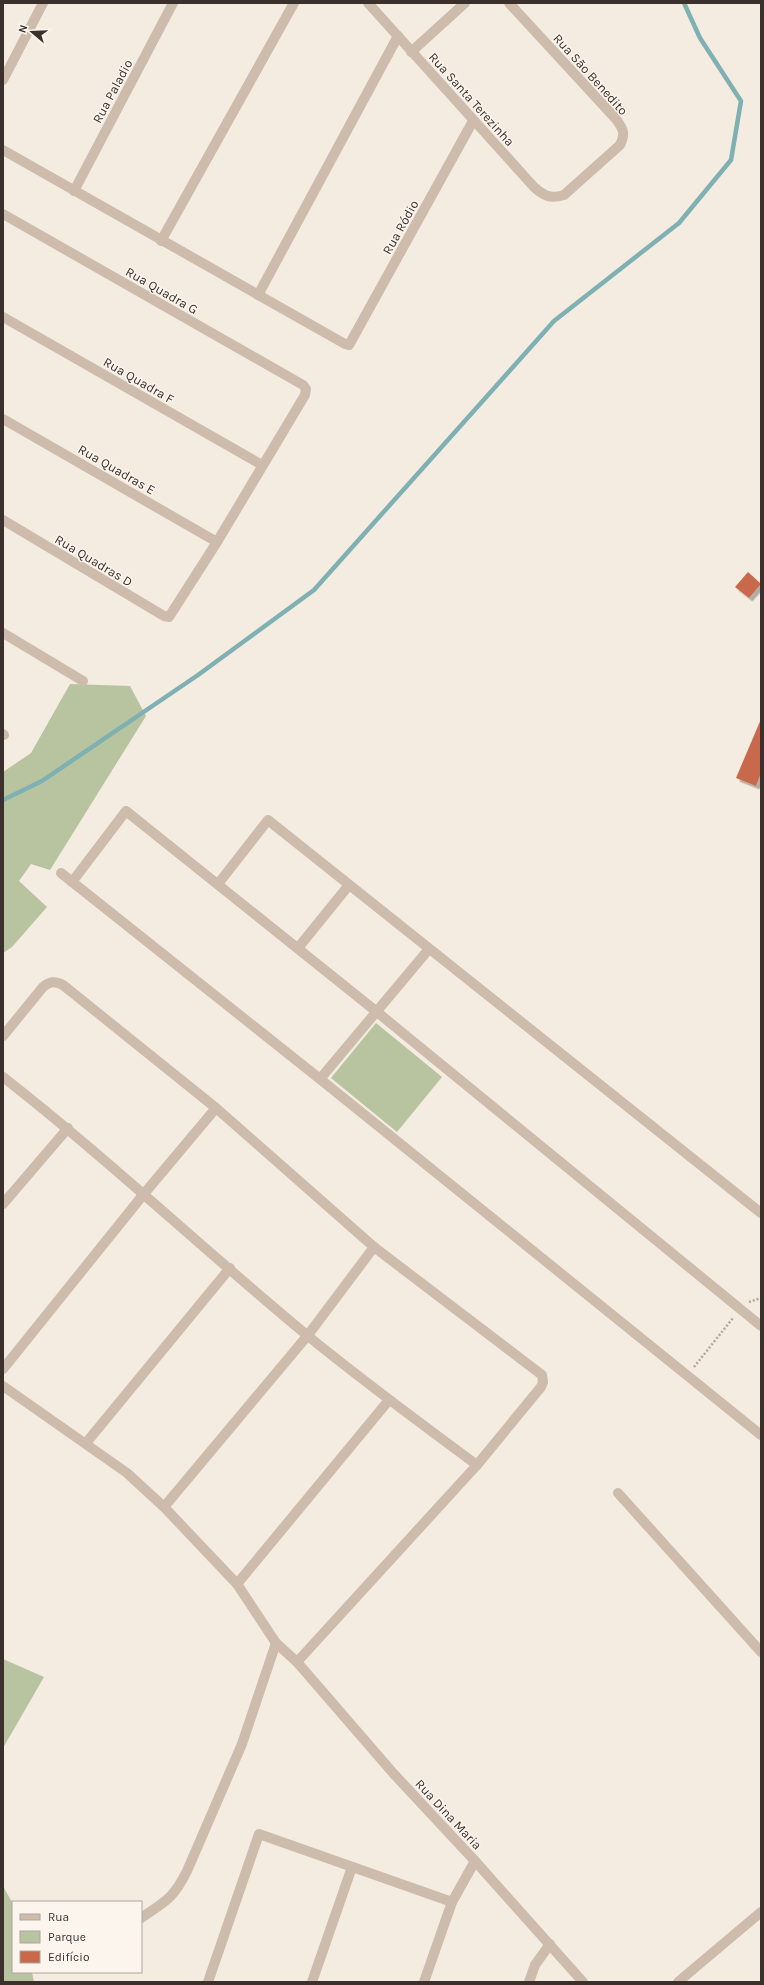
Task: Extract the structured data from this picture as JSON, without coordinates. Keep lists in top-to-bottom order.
{
  "streets": {
    "street": [
      "Rua São Benedito",
      "Rua Paladio",
      "Rua Santa Terezinha",
      "Rua Ródio",
      "Rua Quadra G",
      "Rua Quadra F",
      "Rua Quadras E",
      "Rua Quadras D",
      "Rua Dina Maria"
    ]
  },
  "crossings": [
    ["Rua São Benedito", "Rua Santa Terezinha"],
    ["Rua Santa Terezinha", "Rua Ródio"],
    ["Rua Quadra G", "Rua Quadra F"],
    ["Rua Quadras E", "Rua Quadras D"]
  ],
  "legend": ["Rua", "Parque", "Edifício"],
  "north": "left"
}
